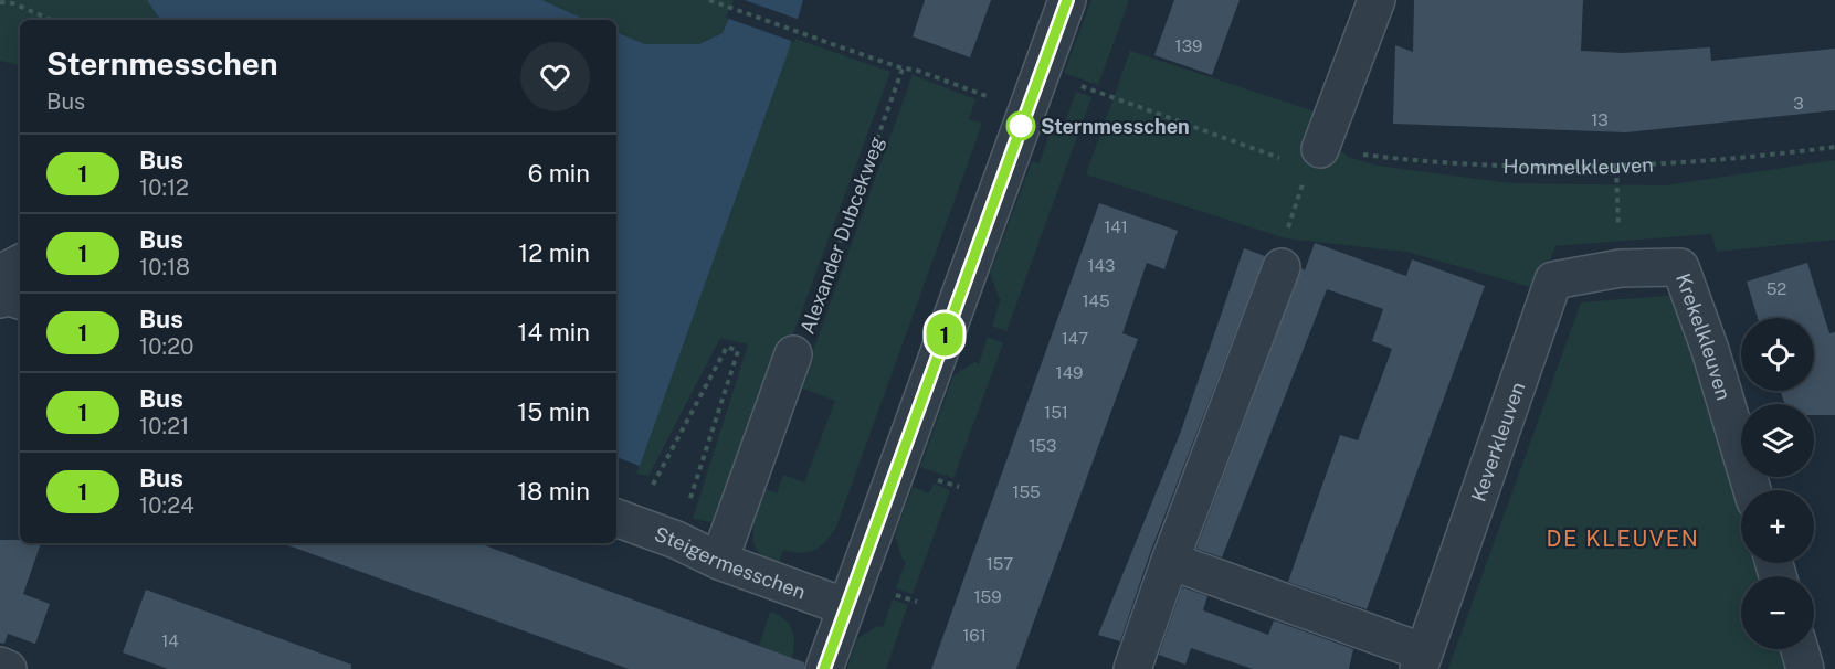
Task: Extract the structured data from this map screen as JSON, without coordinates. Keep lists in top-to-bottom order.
{
  "streets": {
    "street": [
      "Alexander Dubcekweg",
      "Krekelkleuven",
      "Keverkleuven",
      "Steigermesschen"
    ],
    "path": ["Hommelkleuven"]
  },
  "crossings": [
    ["Alexander Dubcekweg", "Steigermesschen"],
    ["Krekelkleuven", "Keverkleuven"]
  ],
  "districts": ["DE KLEUVEN"],
  "places": ["Sternmesschen"],
  "lines": ["bus line 1"],
  "house_numbers": [
    "139",
    "3",
    "13",
    "141",
    "143",
    "52",
    "145",
    "147",
    "149",
    "151",
    "153",
    "155",
    "157",
    "159",
    "161",
    "14"
  ],
  "page": {
    "on_map": "1",
    "heading": ["Sternmesschen", "Bus"],
    "list": [
      {
        "mark": "1",
        "name": "Bus",
        "note": "10:12",
        "value": "6 min"
      },
      {
        "mark": "1",
        "name": "Bus",
        "note": "10:18",
        "value": "12 min"
      },
      {
        "mark": "1",
        "name": "Bus",
        "note": "10:20",
        "value": "14 min"
      },
      {
        "mark": "1",
        "name": "Bus",
        "note": "10:21",
        "value": "15 min"
      },
      {
        "mark": "1",
        "name": "Bus",
        "note": "10:24",
        "value": "18 min"
      }
    ],
    "map_buttons": ["+", "−"]
  }
}
